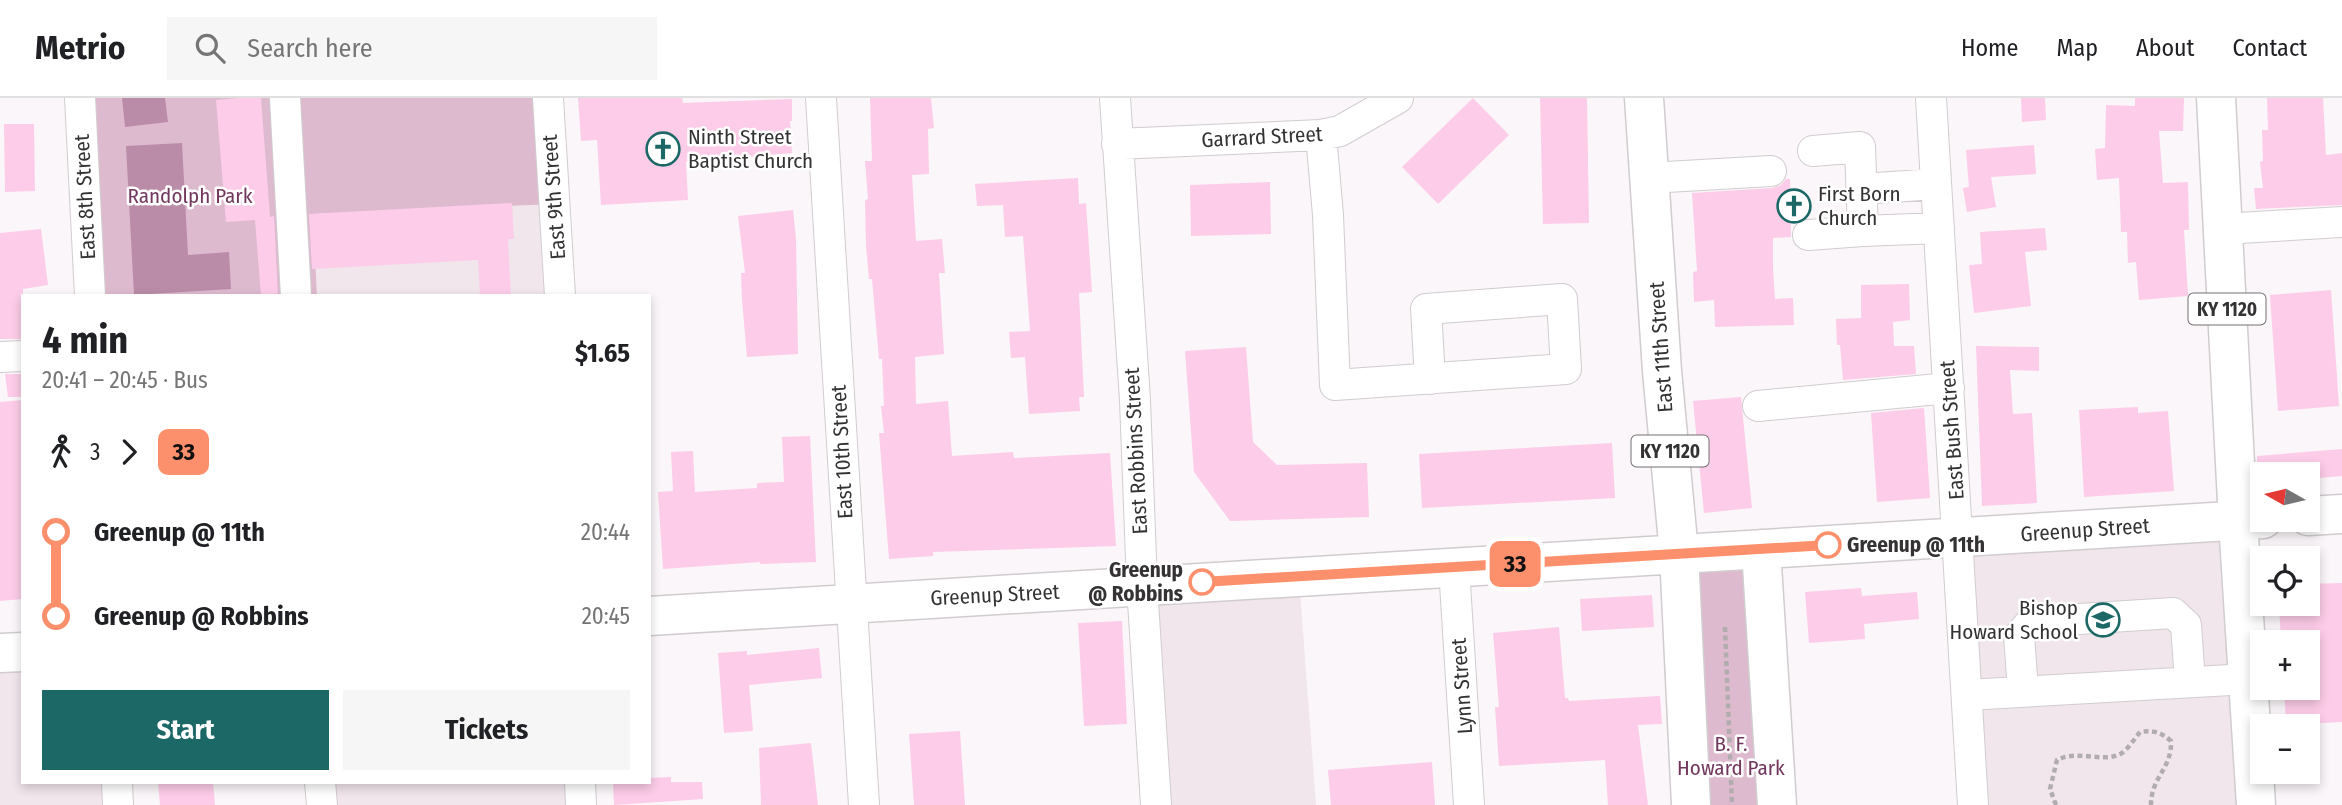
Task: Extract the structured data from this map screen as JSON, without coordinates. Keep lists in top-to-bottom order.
{
  "streets": {
    "main road": ["KY 1120", "East 11th Street", "Greenup Street"],
    "street": [
      "Garrard Street",
      "East 8th Street",
      "East 9th Street",
      "East Bush Street",
      "East Robbins Street",
      "East 10th Street",
      "Lynn Street"
    ]
  },
  "crossings": [
    ["Garrard Street", "East Robbins Street"],
    ["KY 1120", "Greenup Street"],
    ["East 11th Street", "Greenup Street"],
    ["East Bush Street", "Greenup Street"],
    ["East Robbins Street", "Greenup Street"],
    ["East 10th Street", "Greenup Street"],
    ["Greenup Street", "Lynn Street"]
  ],
  "parks": ["Randolph Park", "B. F. Howard Park"],
  "places": {
    "church": ["Ninth Street Baptist Church", "First Born Church"],
    "other": ["Greenup @ 11th", "Greenup @ Robbins"],
    "school or university": ["Bishop Howard School"]
  },
  "lines": ["bus line 33"],
  "north": "left",
  "page": {
    "header": "Metrio",
    "search": "Search here",
    "nav": [
      "Home",
      "Map",
      "About",
      "Contact"
    ],
    "on_map": "33",
    "heading": ["4 min", "20:41 – 20:45 · Bus", "$1.65"],
    "legs": ["3", "33"],
    "map_buttons": ["+", "−"],
    "list": [
      {
        "name": "Greenup @ 11th",
        "value": "20:44"
      },
      {
        "name": "Greenup @ Robbins",
        "value": "20:45"
      }
    ],
    "buttons": ["Start", "Tickets"]
  }
}
